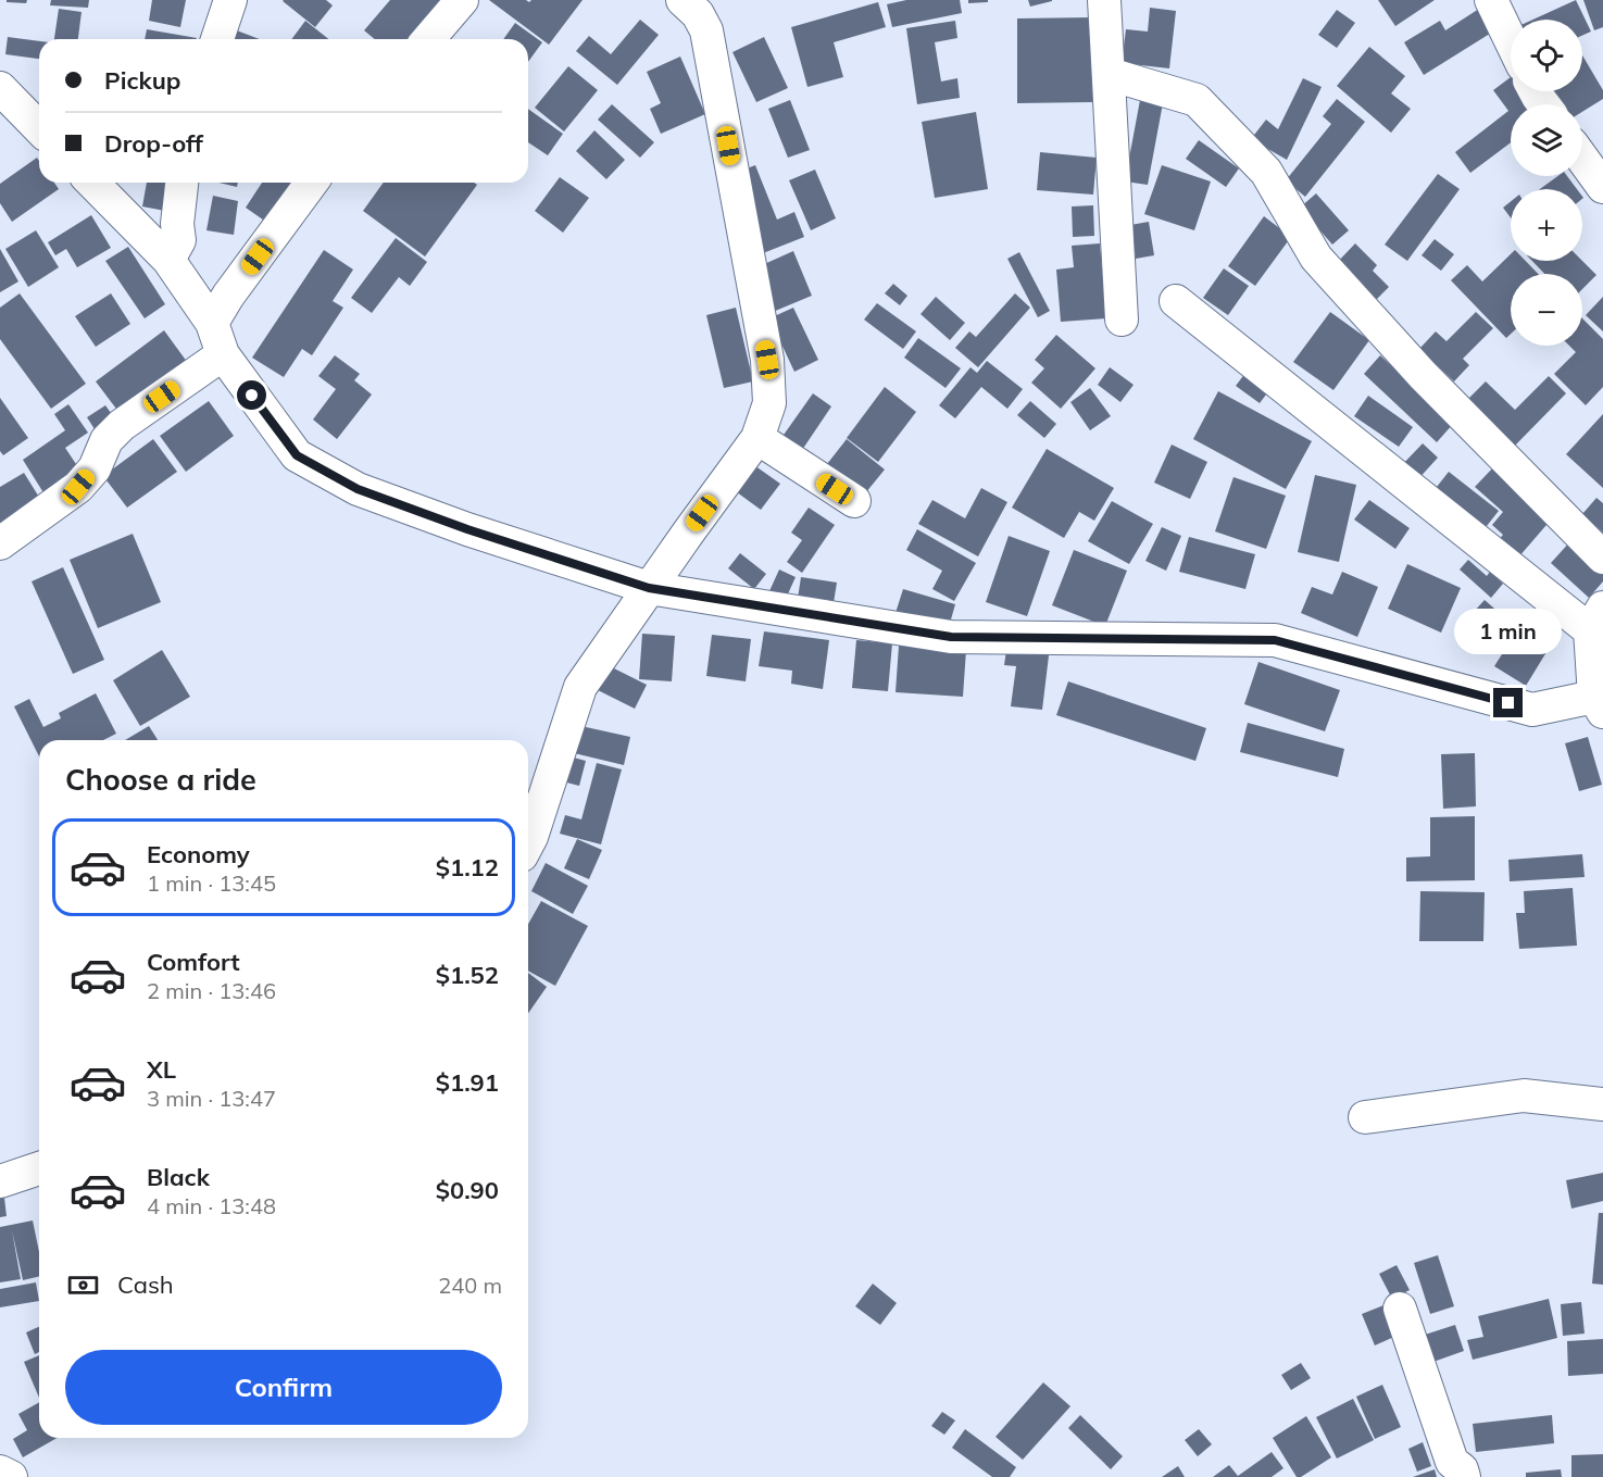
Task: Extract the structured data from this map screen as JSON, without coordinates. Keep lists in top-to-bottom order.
{
  "page": {
    "map_buttons": ["+", "−"],
    "banner": ["Pickup", "Drop-off"],
    "bubble": "1 min",
    "heading": "Choose a ride",
    "list": [
      {
        "name": "Economy",
        "note": "1 min · 13:45",
        "value": "$1.12"
      },
      {
        "name": "Comfort",
        "note": "2 min · 13:46",
        "value": "$1.52"
      },
      {
        "name": "XL",
        "note": "3 min · 13:47",
        "value": "$1.91"
      },
      {
        "name": "Black",
        "note": "4 min · 13:48",
        "value": "$0.90"
      }
    ],
    "pay": ["Cash", "240 m"],
    "buttons": "Confirm"
  }
}
